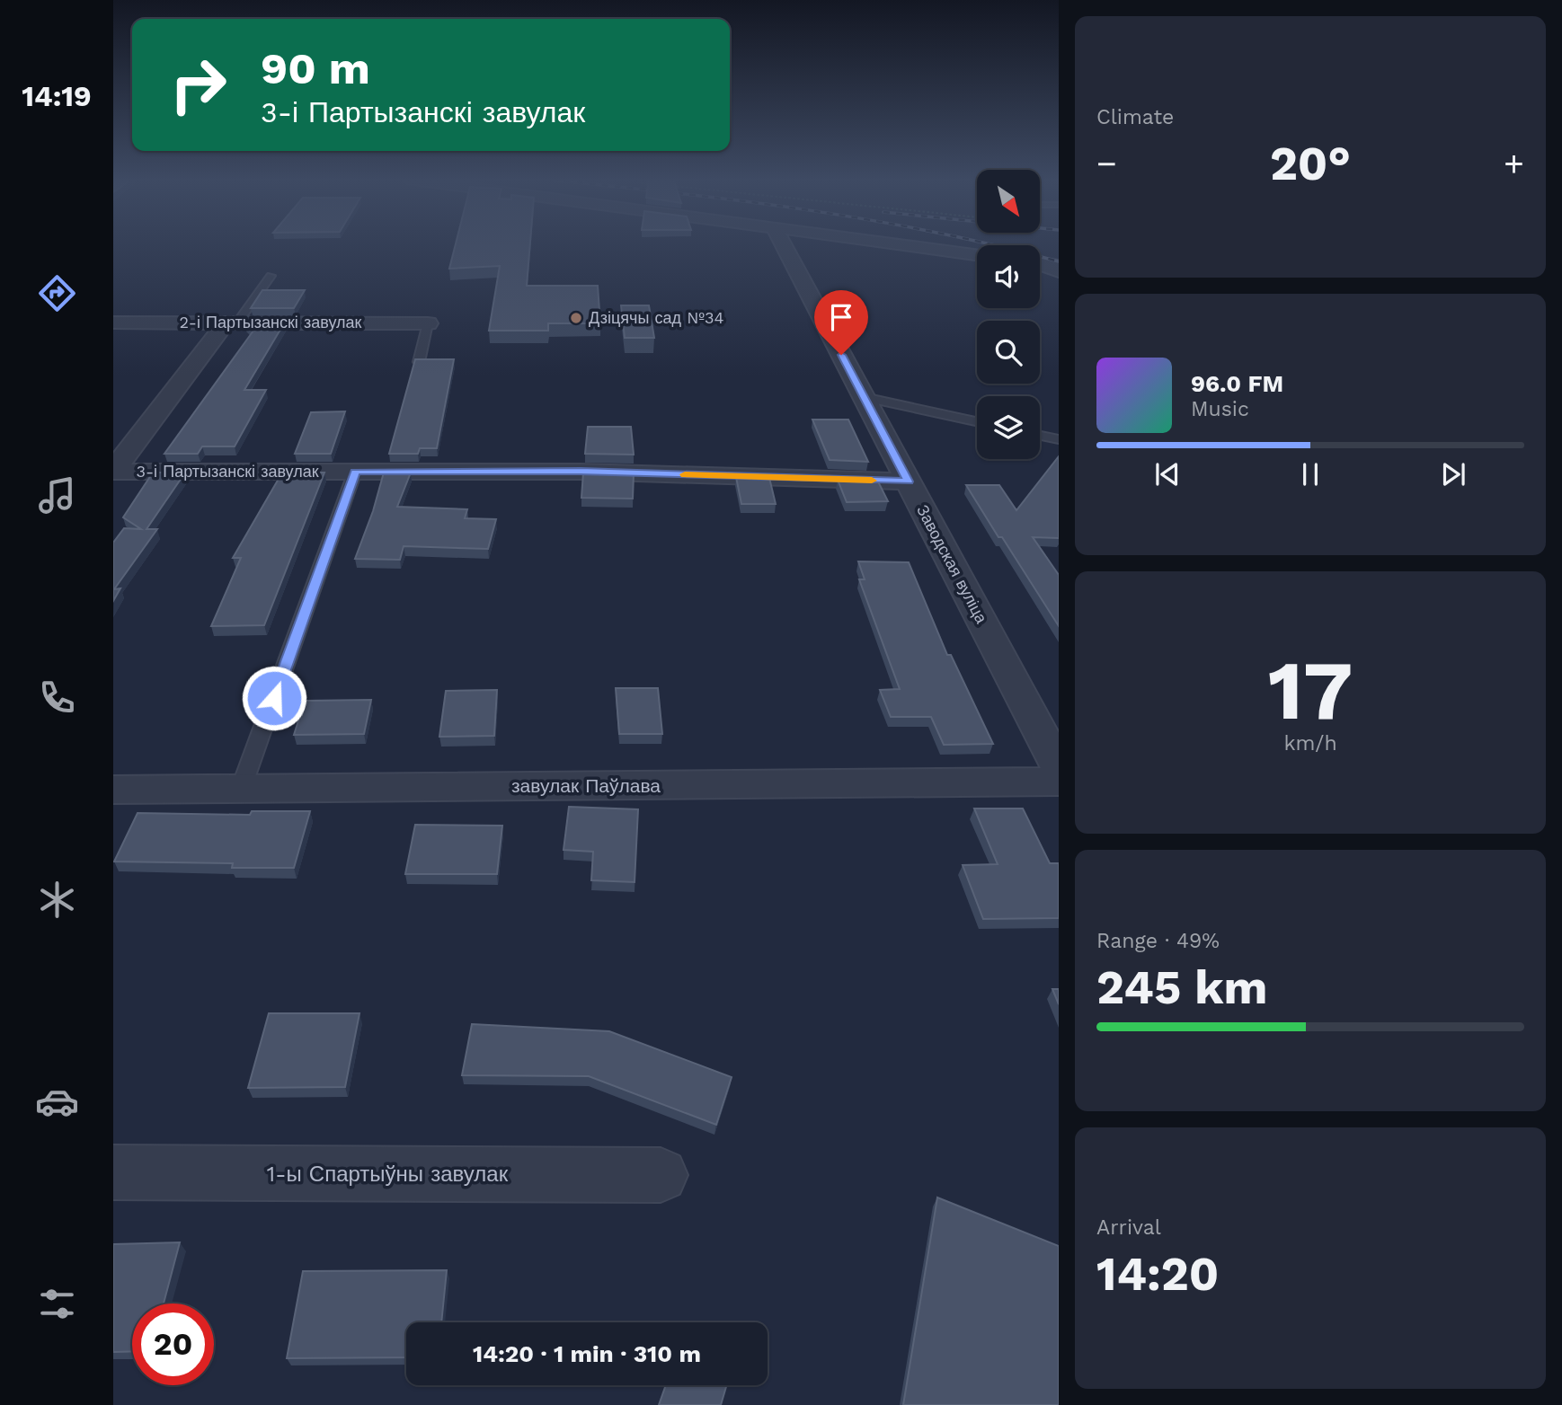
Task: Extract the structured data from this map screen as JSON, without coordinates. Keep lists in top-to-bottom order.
{
  "streets": {
    "street": [
      "2-і Партызанскі завулак",
      "3-і Партызанскі завулак",
      "Заводская вуліца",
      "завулак Паўлава",
      "1-ы Спартыўны завулак"
    ]
  },
  "crossings": [
    ["3-і Партызанскі завулак", "Заводская вуліца"]
  ],
  "places": ["Дзіцячы сад №34"],
  "north": "bottom right",
  "page": {
    "tabs": "14:19",
    "tile": [
      "Climate",
      ["17", "km/h"],
      ["Range · 49%", "245 km"],
      ["Arrival", "14:20"]
    ],
    "turn": ["90 m", "3-і Партызанскі завулак"],
    "heat": ["−", "20°", "+"],
    "song": ["96.0 FM", "Music"],
    "limit": "20",
    "trip": "14:20 · 1 min · 310 m"
  }
}
